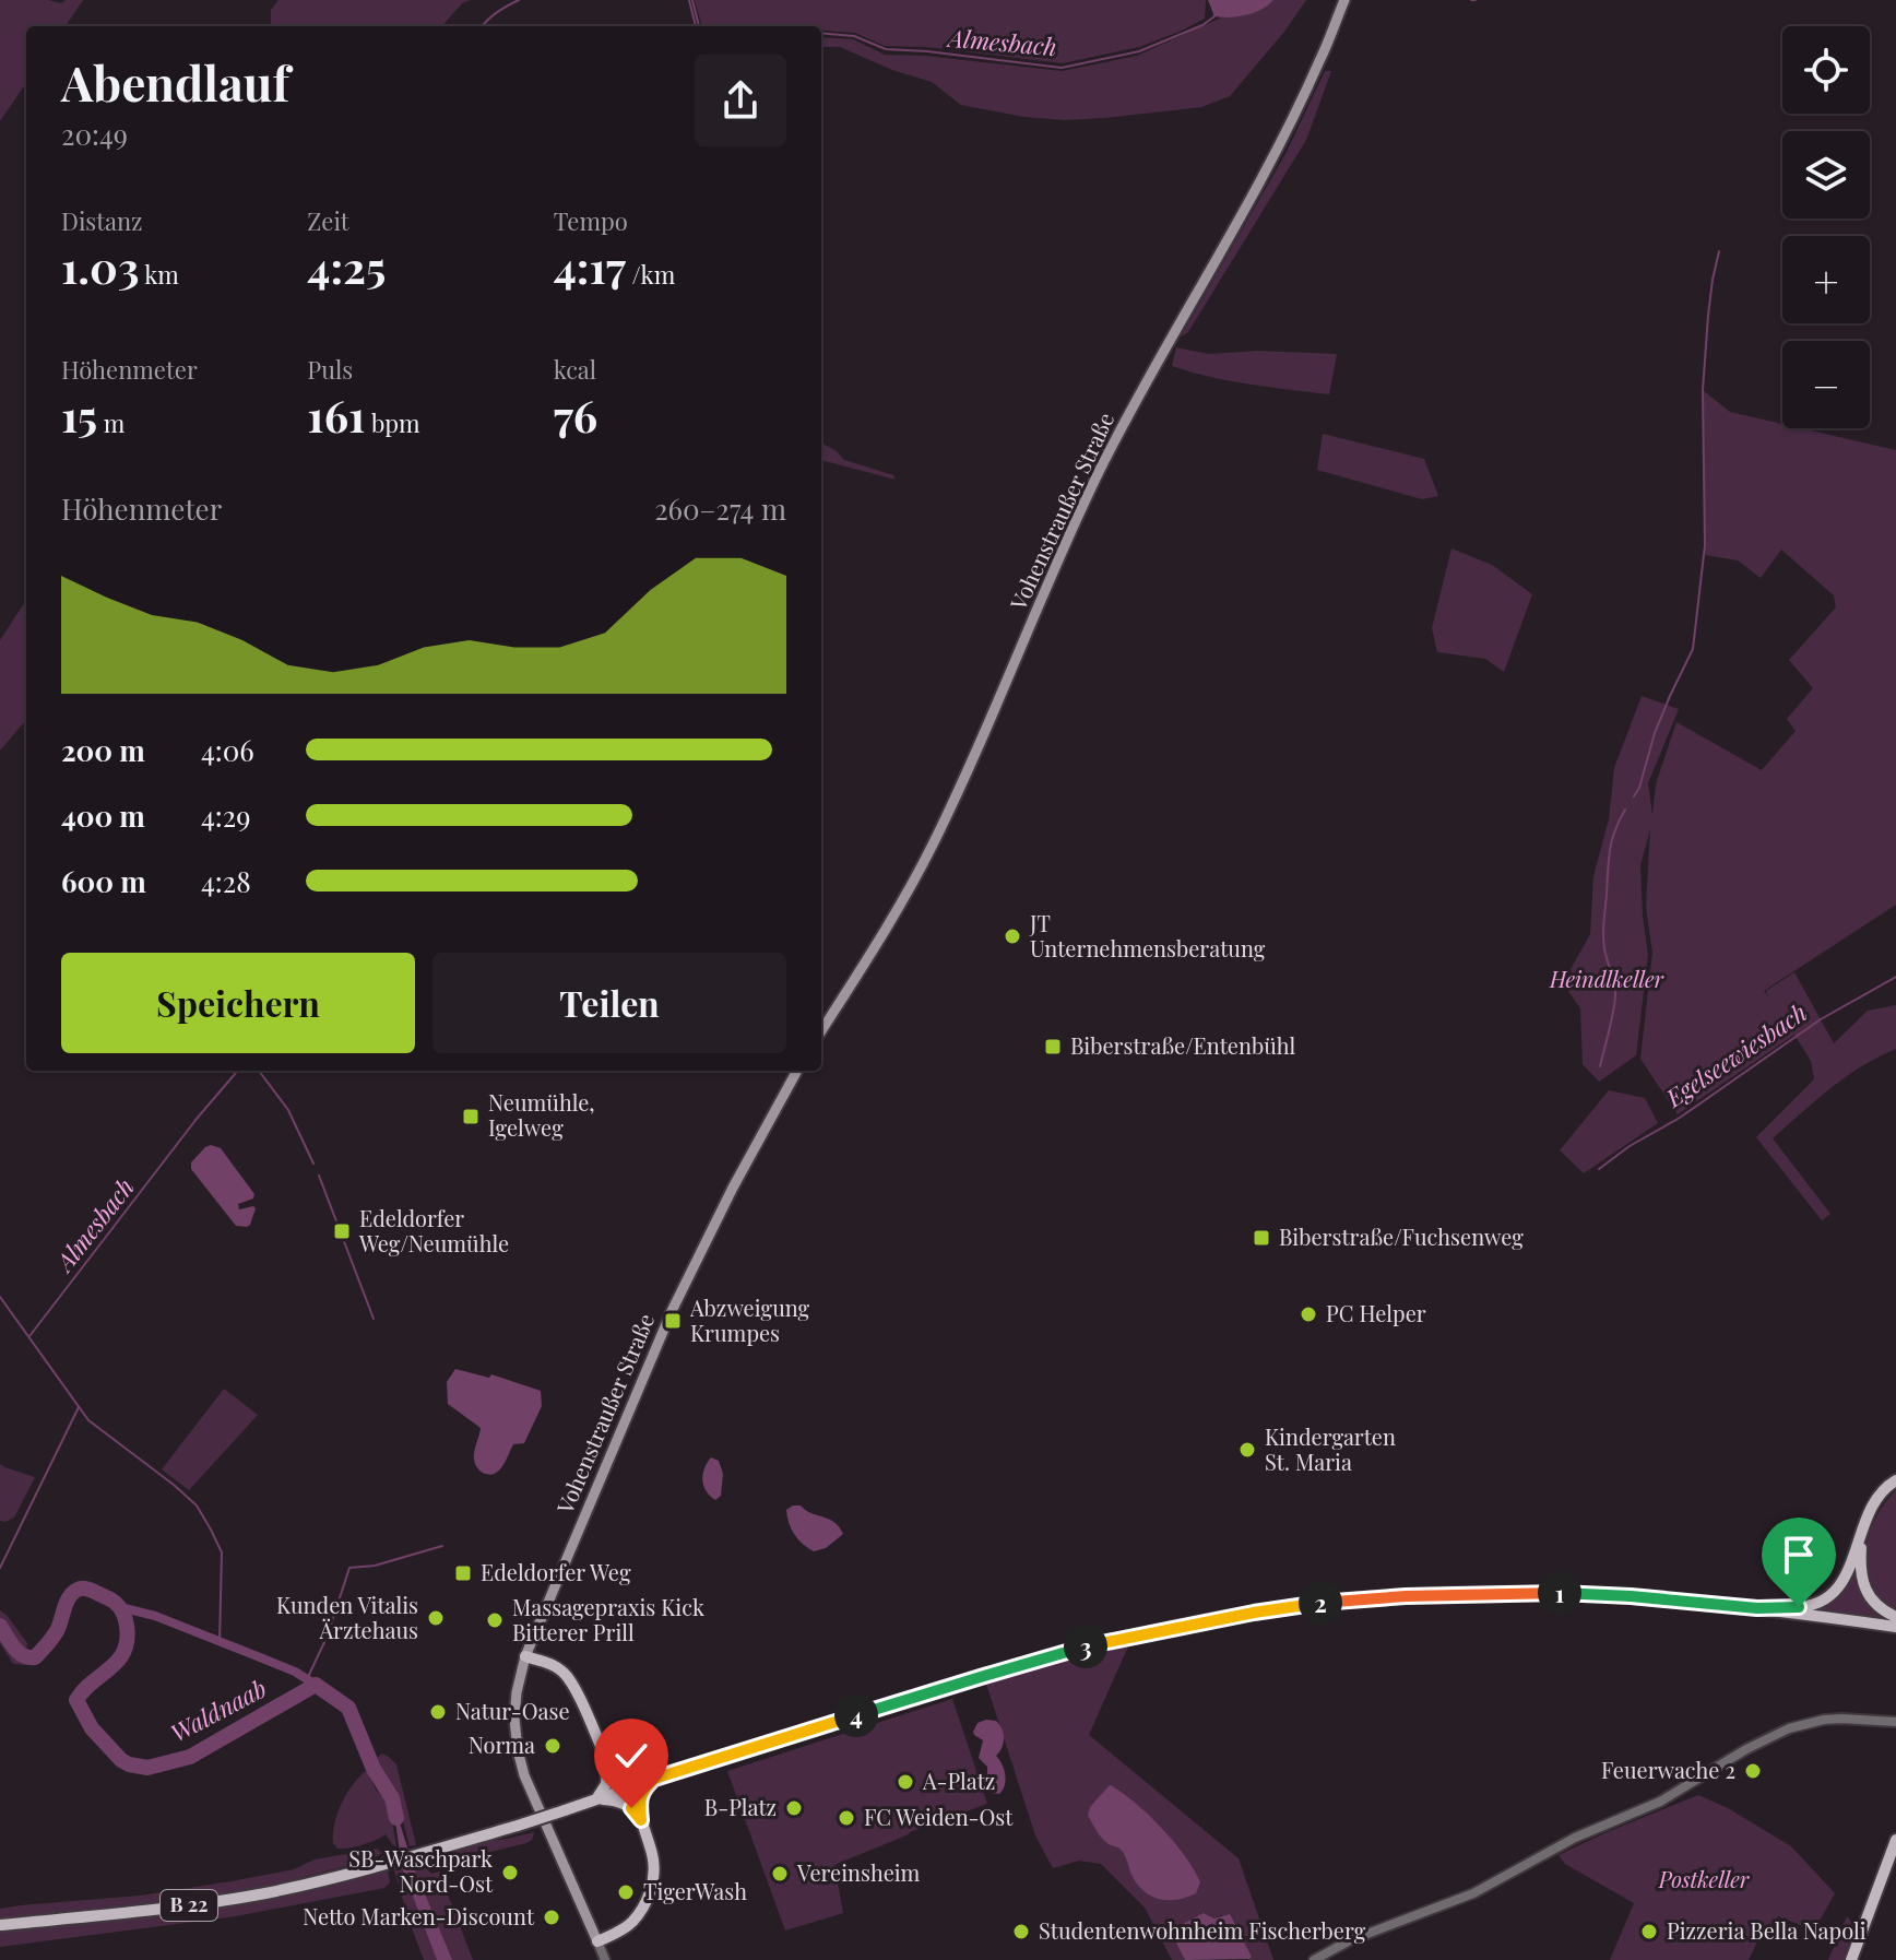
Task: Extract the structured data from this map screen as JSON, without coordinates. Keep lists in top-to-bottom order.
{
  "streets": {
    "main road": ["Vohenstraußer Straße", "B 22"]
  },
  "water": ["Almesbach", "Egelseewiesbach", "Waldnaab"],
  "parks": ["Heindlkeller", "Postkeller"],
  "places": {
    "other": [
      "JT Unternehmensberatung",
      "PC Helper",
      "Kindergarten St. Maria",
      "Kunden Vitalis Ärztehaus",
      "Massagepraxis Kick Bitterer Prill",
      "Natur-Oase",
      "Norma",
      "Feuerwache 2",
      "A-Platz",
      "B-Platz",
      "FC Weiden-Ost",
      "SB-Waschpark Nord-Ost",
      "Vereinsheim",
      "TigerWash",
      "Netto Marken-Discount",
      "Studentenwohnheim Fischerberg",
      "Pizzeria Bella Napoli"
    ],
    "transit": [
      "Biberstraße/Entenbühl",
      "Neumühle, Igelweg",
      "Edeldorfer Weg/Neumühle",
      "Biberstraße/Fuchsenweg",
      "Abzweigung Krumpes",
      "Edeldorfer Weg"
    ]
  },
  "page": {
    "map_buttons": ["+", "−"],
    "heading": ["Abendlauf", "20:49"],
    "stats": [
      ["Distanz", "1.03 km"],
      ["Zeit", "4:25"],
      ["Tempo", "4:17 /km"],
      ["Höhenmeter", "15 m"],
      ["Puls", "161 bpm"],
      ["kcal", "76"]
    ],
    "chart": ["Höhenmeter", "260–274 m"],
    "list": [
      {
        "name": "200 m",
        "note": "4:06"
      },
      {
        "name": "400 m",
        "note": "4:29"
      },
      {
        "name": "600 m",
        "note": "4:28"
      }
    ],
    "buttons": ["Speichern", "Teilen"],
    "pins": [
      "1",
      "2",
      "3",
      "4"
    ]
  }
}
